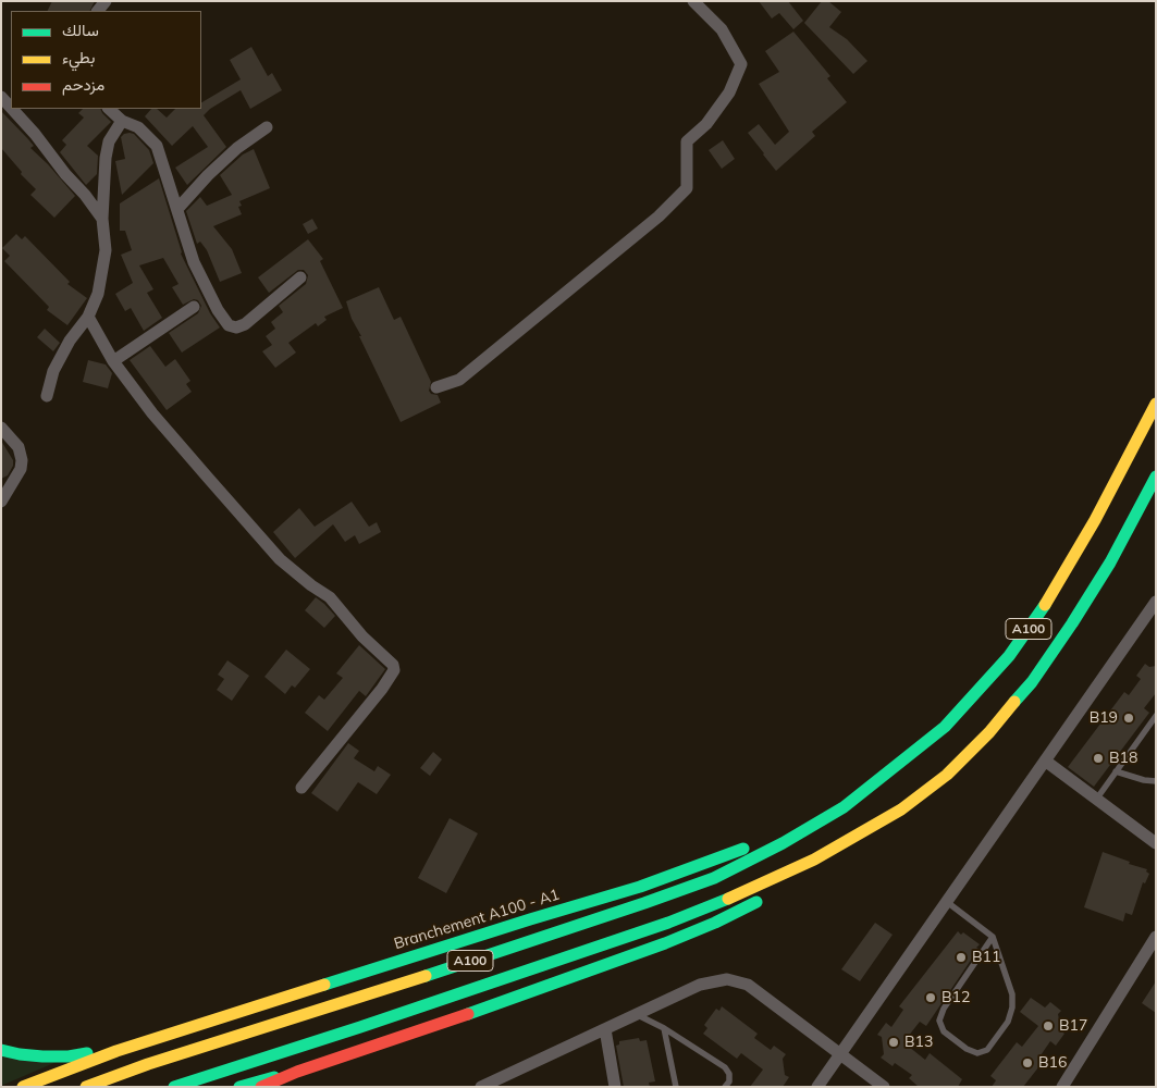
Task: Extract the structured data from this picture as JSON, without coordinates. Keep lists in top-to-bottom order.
{
  "streets": {
    "highway": ["A100", "Branchement A100 - A1"]
  },
  "crossings": [
    ["A100", "Branchement A100 - A1"]
  ],
  "places": [
    "B19",
    "B18",
    "B11",
    "B12",
    "B17",
    "B13",
    "B16"
  ],
  "legend": ["سالك", "بطيء", "مزدحم"]
}
